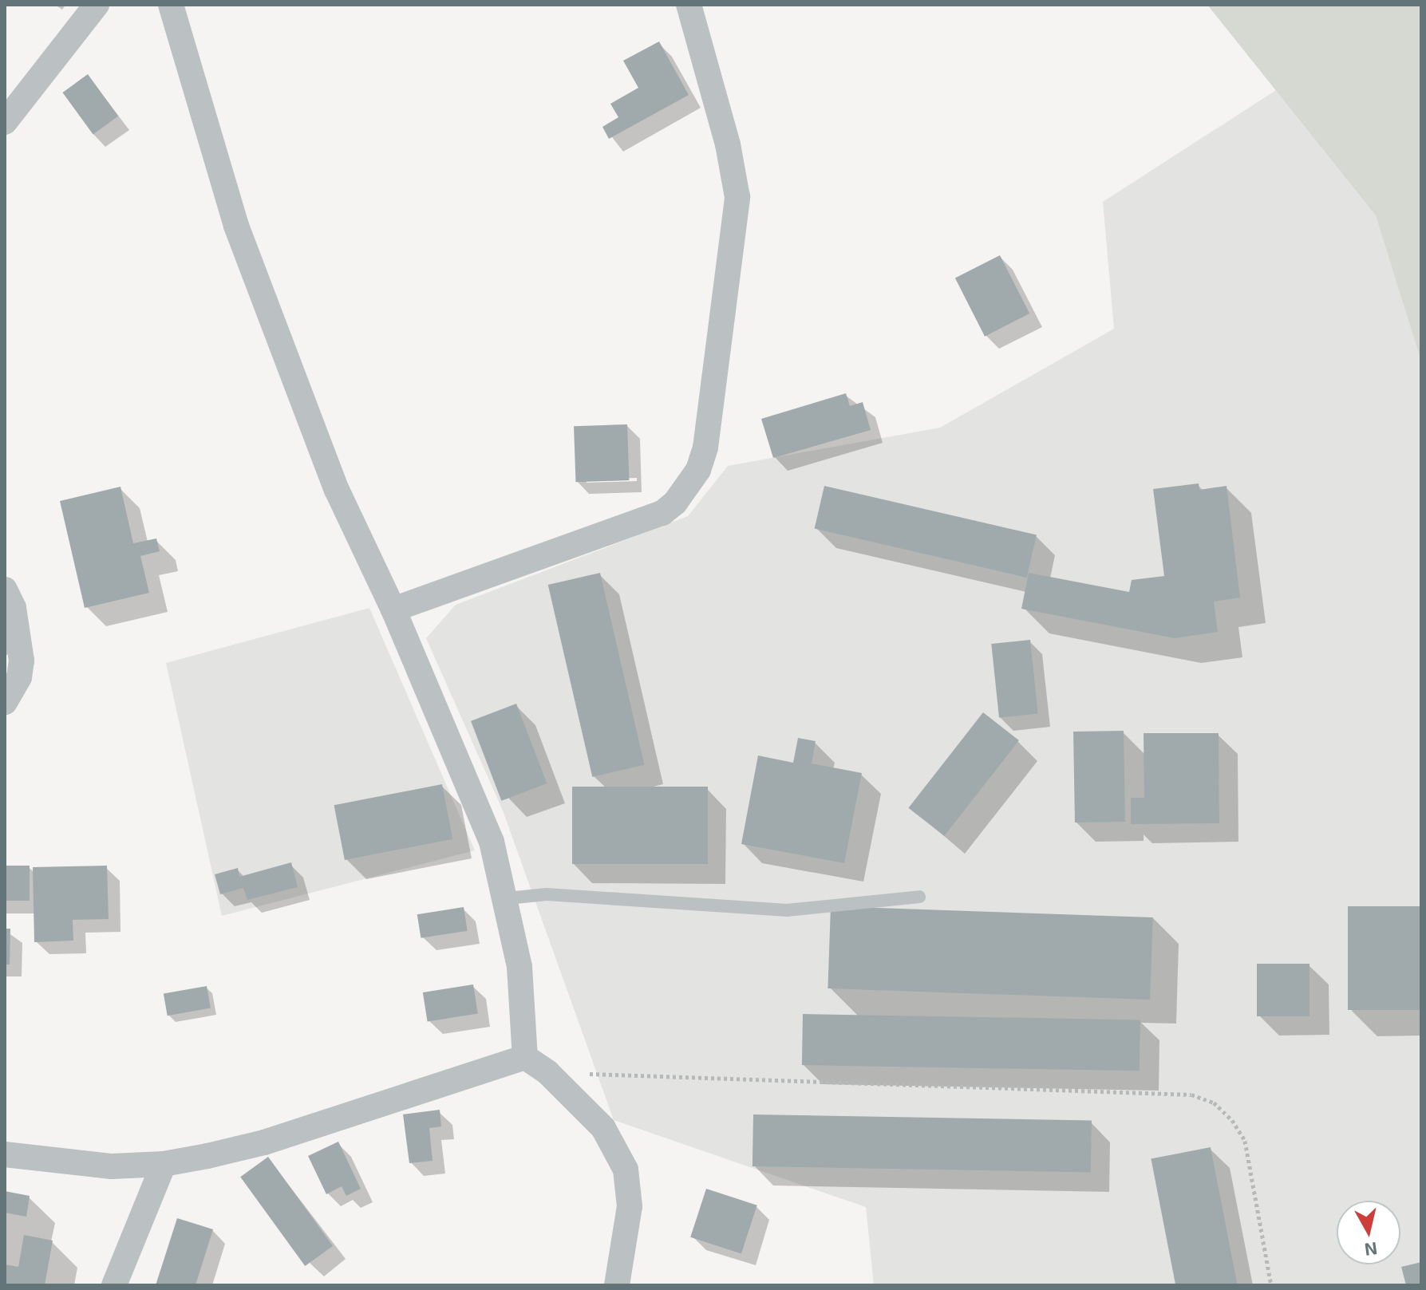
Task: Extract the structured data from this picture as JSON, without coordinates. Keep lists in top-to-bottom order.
{
  "north": "bottom"
}
